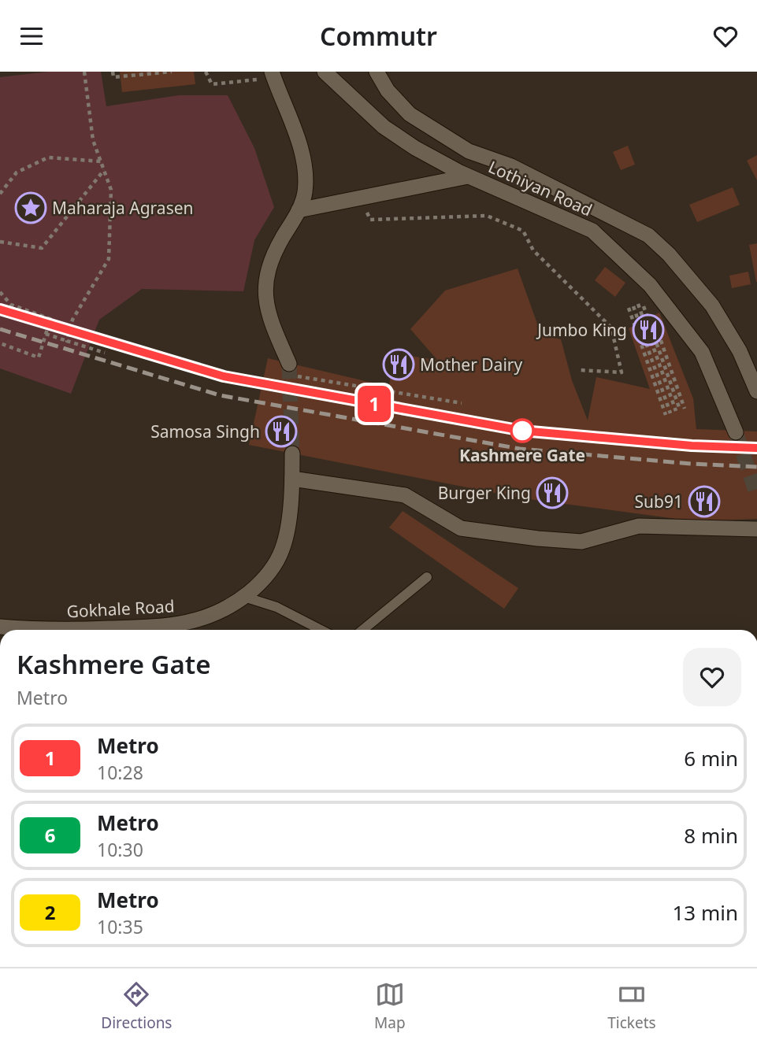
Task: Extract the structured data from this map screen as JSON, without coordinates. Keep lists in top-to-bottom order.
{
  "streets": {
    "street": ["Lothiyan Road", "Gokhale Road"]
  },
  "places": {
    "place": ["Maharaja Agrasen"],
    "restaurant": [
      "Jumbo King",
      "Mother Dairy",
      "Samosa Singh",
      "Burger King",
      "Sub91"
    ],
    "other": ["Kashmere Gate"]
  },
  "lines": ["metro line 1"],
  "page": {
    "header": "Commutr",
    "on_map": "1",
    "heading": ["Kashmere Gate", "Metro"],
    "list": [
      {
        "mark": "1",
        "name": "Metro",
        "note": "10:28",
        "value": "6 min"
      },
      {
        "mark": "6",
        "name": "Metro",
        "note": "10:30",
        "value": "8 min"
      },
      {
        "mark": "2",
        "name": "Metro",
        "note": "10:35",
        "value": "13 min"
      }
    ],
    "tabs": ["Directions", "Map", "Tickets"]
  }
}
